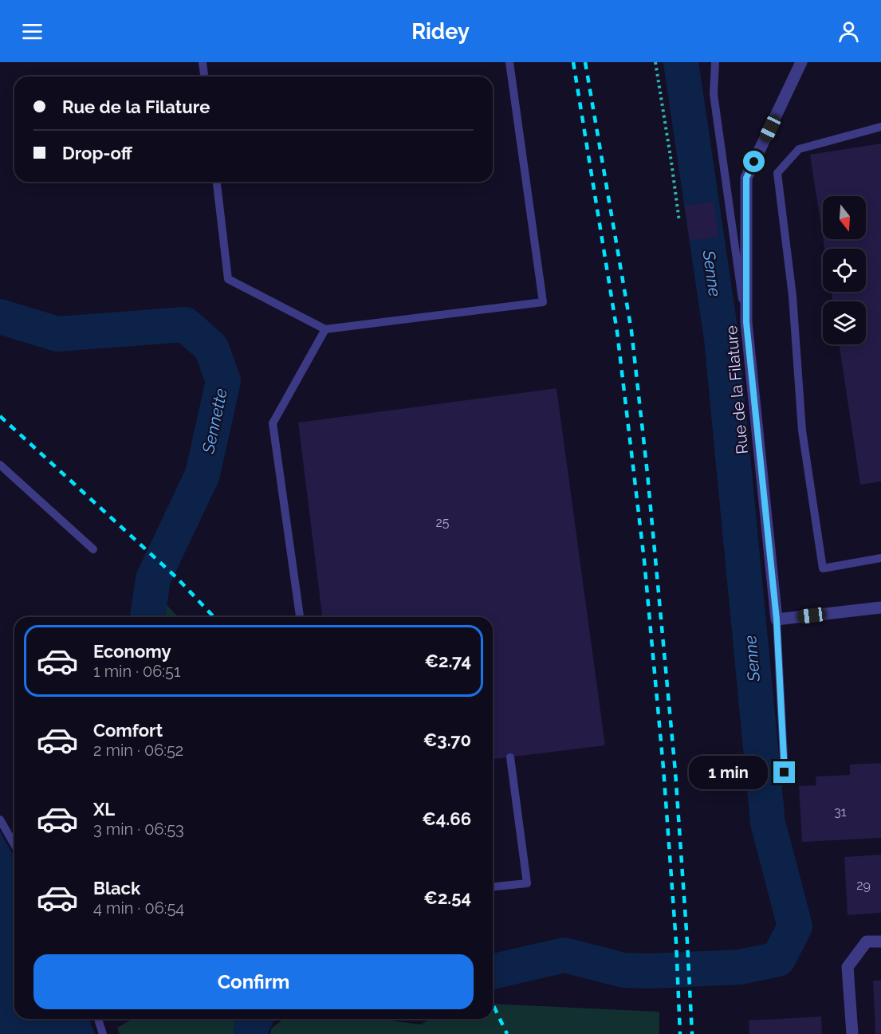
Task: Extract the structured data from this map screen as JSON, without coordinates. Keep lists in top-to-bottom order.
{
  "streets": {
    "street": ["Rue de la Filature"]
  },
  "water": ["Senne", "Sennette"],
  "house_numbers": ["25", "31", "29"],
  "north": "bottom",
  "page": {
    "header": "Ridey",
    "banner": ["Rue de la Filature", "Drop-off"],
    "list": [
      {
        "name": "Economy",
        "note": "1 min · 06:51",
        "value": "€2.74"
      },
      {
        "name": "Comfort",
        "note": "2 min · 06:52",
        "value": "€3.70"
      },
      {
        "name": "XL",
        "note": "3 min · 06:53",
        "value": "€4.66"
      },
      {
        "name": "Black",
        "note": "4 min · 06:54",
        "value": "€2.54"
      }
    ],
    "bubble": "1 min",
    "buttons": "Confirm"
  }
}
